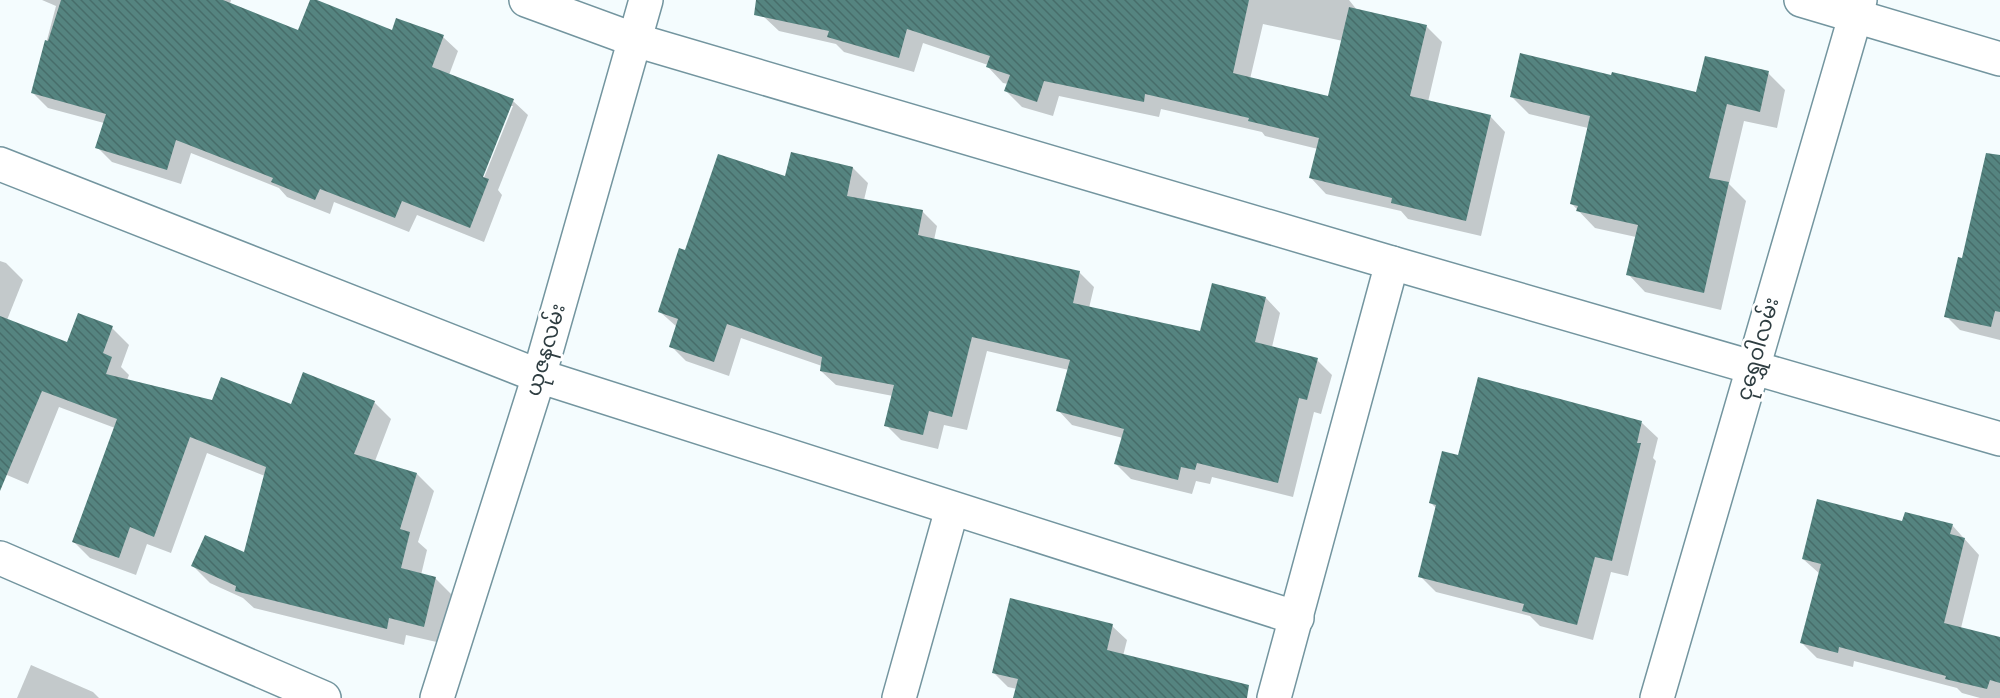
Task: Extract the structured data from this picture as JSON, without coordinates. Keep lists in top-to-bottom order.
{
  "streets": {
    "street": ["ငုရွှေဝါလမ်း", "ယုဇနလမ်း"]
  }
}
